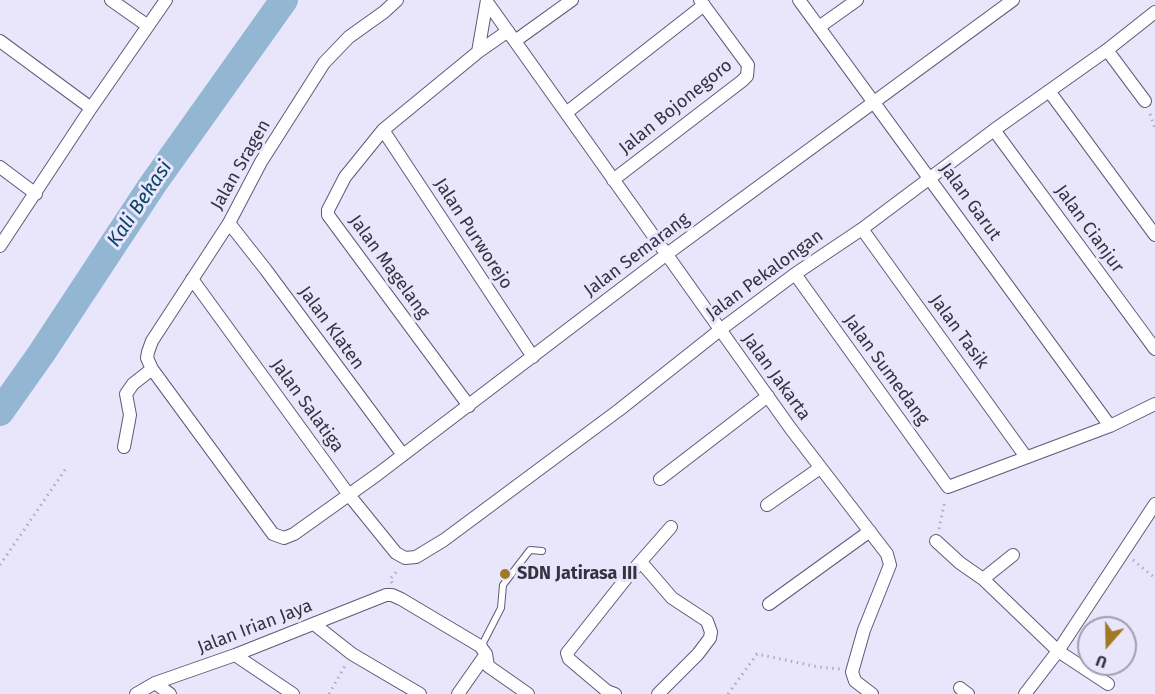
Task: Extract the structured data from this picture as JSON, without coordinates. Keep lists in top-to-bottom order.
{
  "streets": {
    "street": [
      "Jalan Bojonegoro",
      "Jalan Sragen",
      "Jalan Garut",
      "Jalan Cianjur",
      "Jalan Purworejo",
      "Jalan Semarang",
      "Jalan Magelang",
      "Jalan Pekalongan",
      "Jalan Klaten",
      "Jalan Tasik",
      "Jalan Sumedang",
      "Jalan Jakarta",
      "Jalan Salatiga",
      "Jalan Irian Jaya"
    ]
  },
  "crossings": [
    ["Jalan Bojonegoro", "Jalan Jakarta"],
    ["Jalan Sragen", "Jalan Semarang"],
    ["Jalan Sragen", "Jalan Klaten"],
    ["Jalan Sragen", "Jalan Salatiga"],
    ["Jalan Garut", "Jalan Semarang"],
    ["Jalan Garut", "Jalan Pekalongan"],
    ["Jalan Cianjur", "Jalan Pekalongan"],
    ["Jalan Purworejo", "Jalan Semarang"],
    ["Jalan Purworejo", "Jalan Magelang"],
    ["Jalan Semarang", "Jalan Magelang"],
    ["Jalan Semarang", "Jalan Klaten"],
    ["Jalan Semarang", "Jalan Jakarta"],
    ["Jalan Semarang", "Jalan Salatiga"],
    ["Jalan Magelang", "Jalan Jakarta"],
    ["Jalan Pekalongan", "Jalan Tasik"],
    ["Jalan Pekalongan", "Jalan Sumedang"],
    ["Jalan Pekalongan", "Jalan Jakarta"],
    ["Jalan Pekalongan", "Jalan Salatiga"]
  ],
  "water": ["Kali Bekasi"],
  "places": ["SDN Jatirasa III"],
  "north": "bottom"
}
